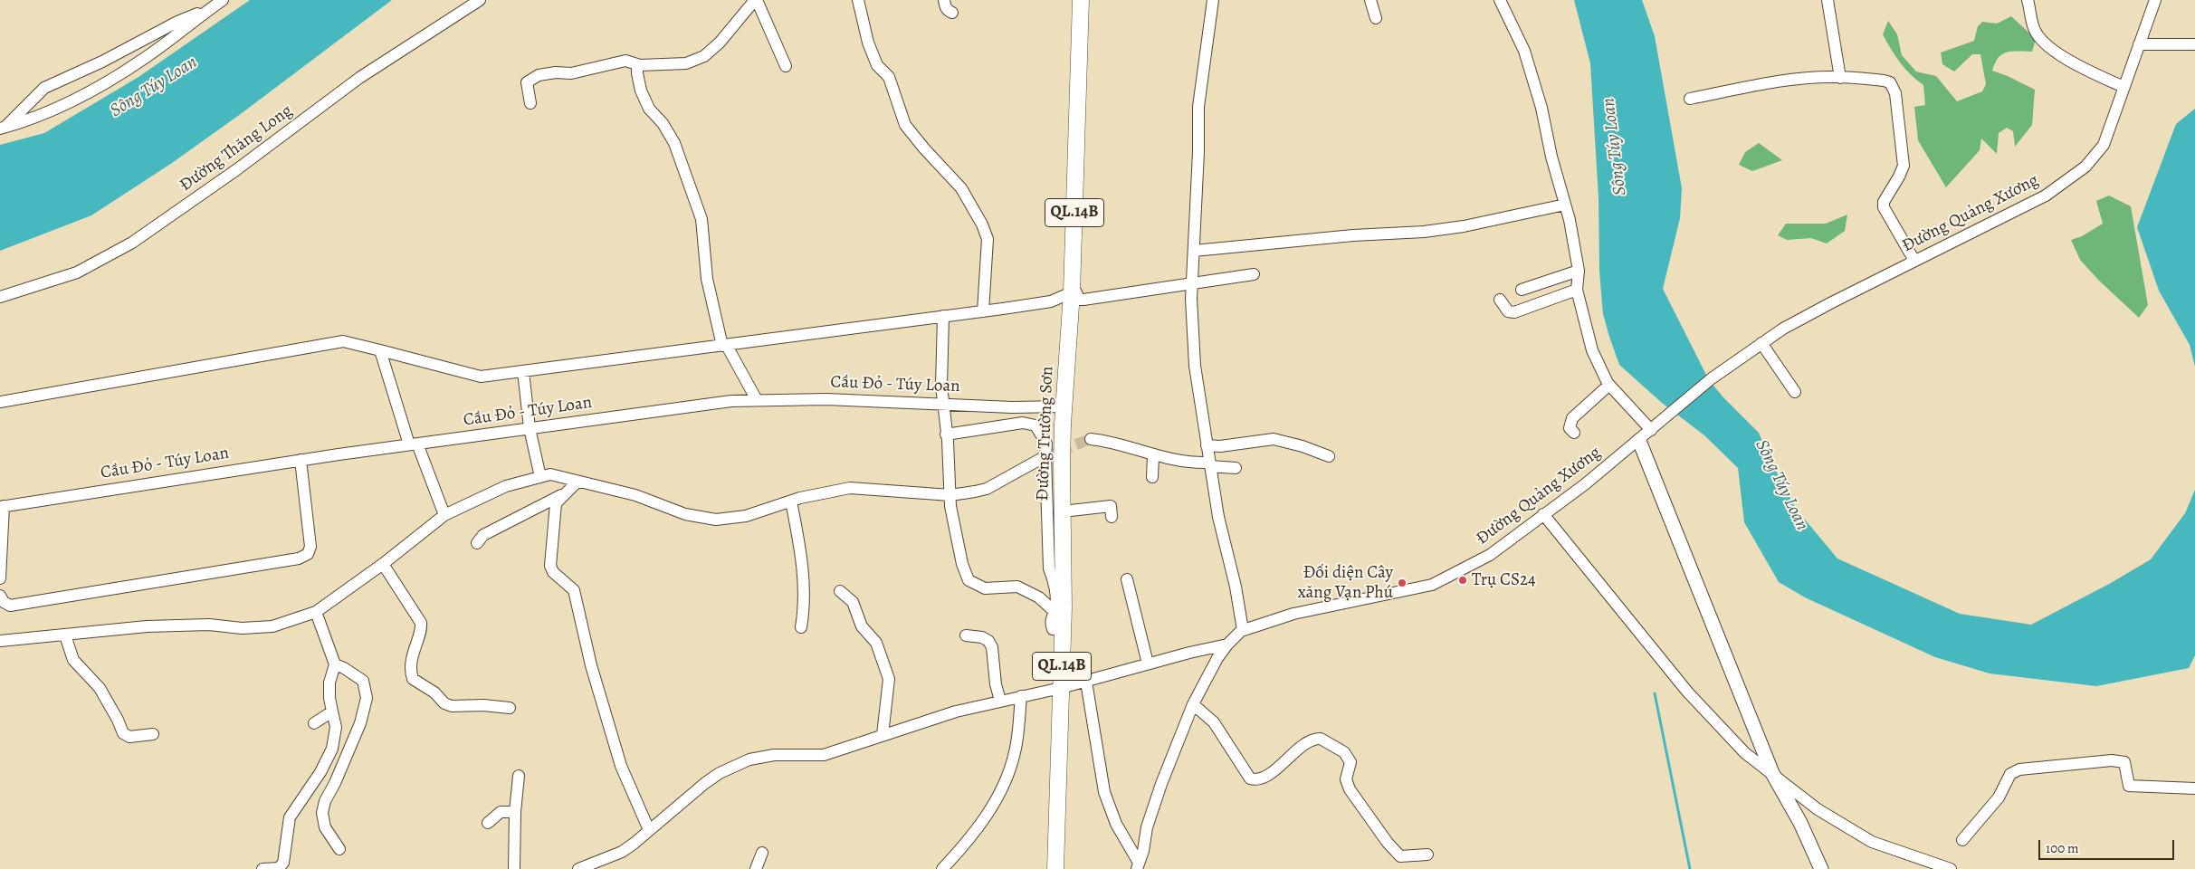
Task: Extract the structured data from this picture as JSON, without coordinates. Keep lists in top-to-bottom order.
{
  "streets": {
    "highway": ["QL.14B", "Đường Trường Sơn"],
    "street": ["Đường Thăng Long", "Đường Quảng Xương", "Cầu Đỏ - Túy Loan"]
  },
  "crossings": [
    ["Cầu Đỏ - Túy Loan", "Đường Trường Sơn"]
  ],
  "water": ["Sông Túy Loan"],
  "places": ["Trụ CS24", "Đối diện Cây xăng Vạn Phú"],
  "scale_bar": "100 m"
}
